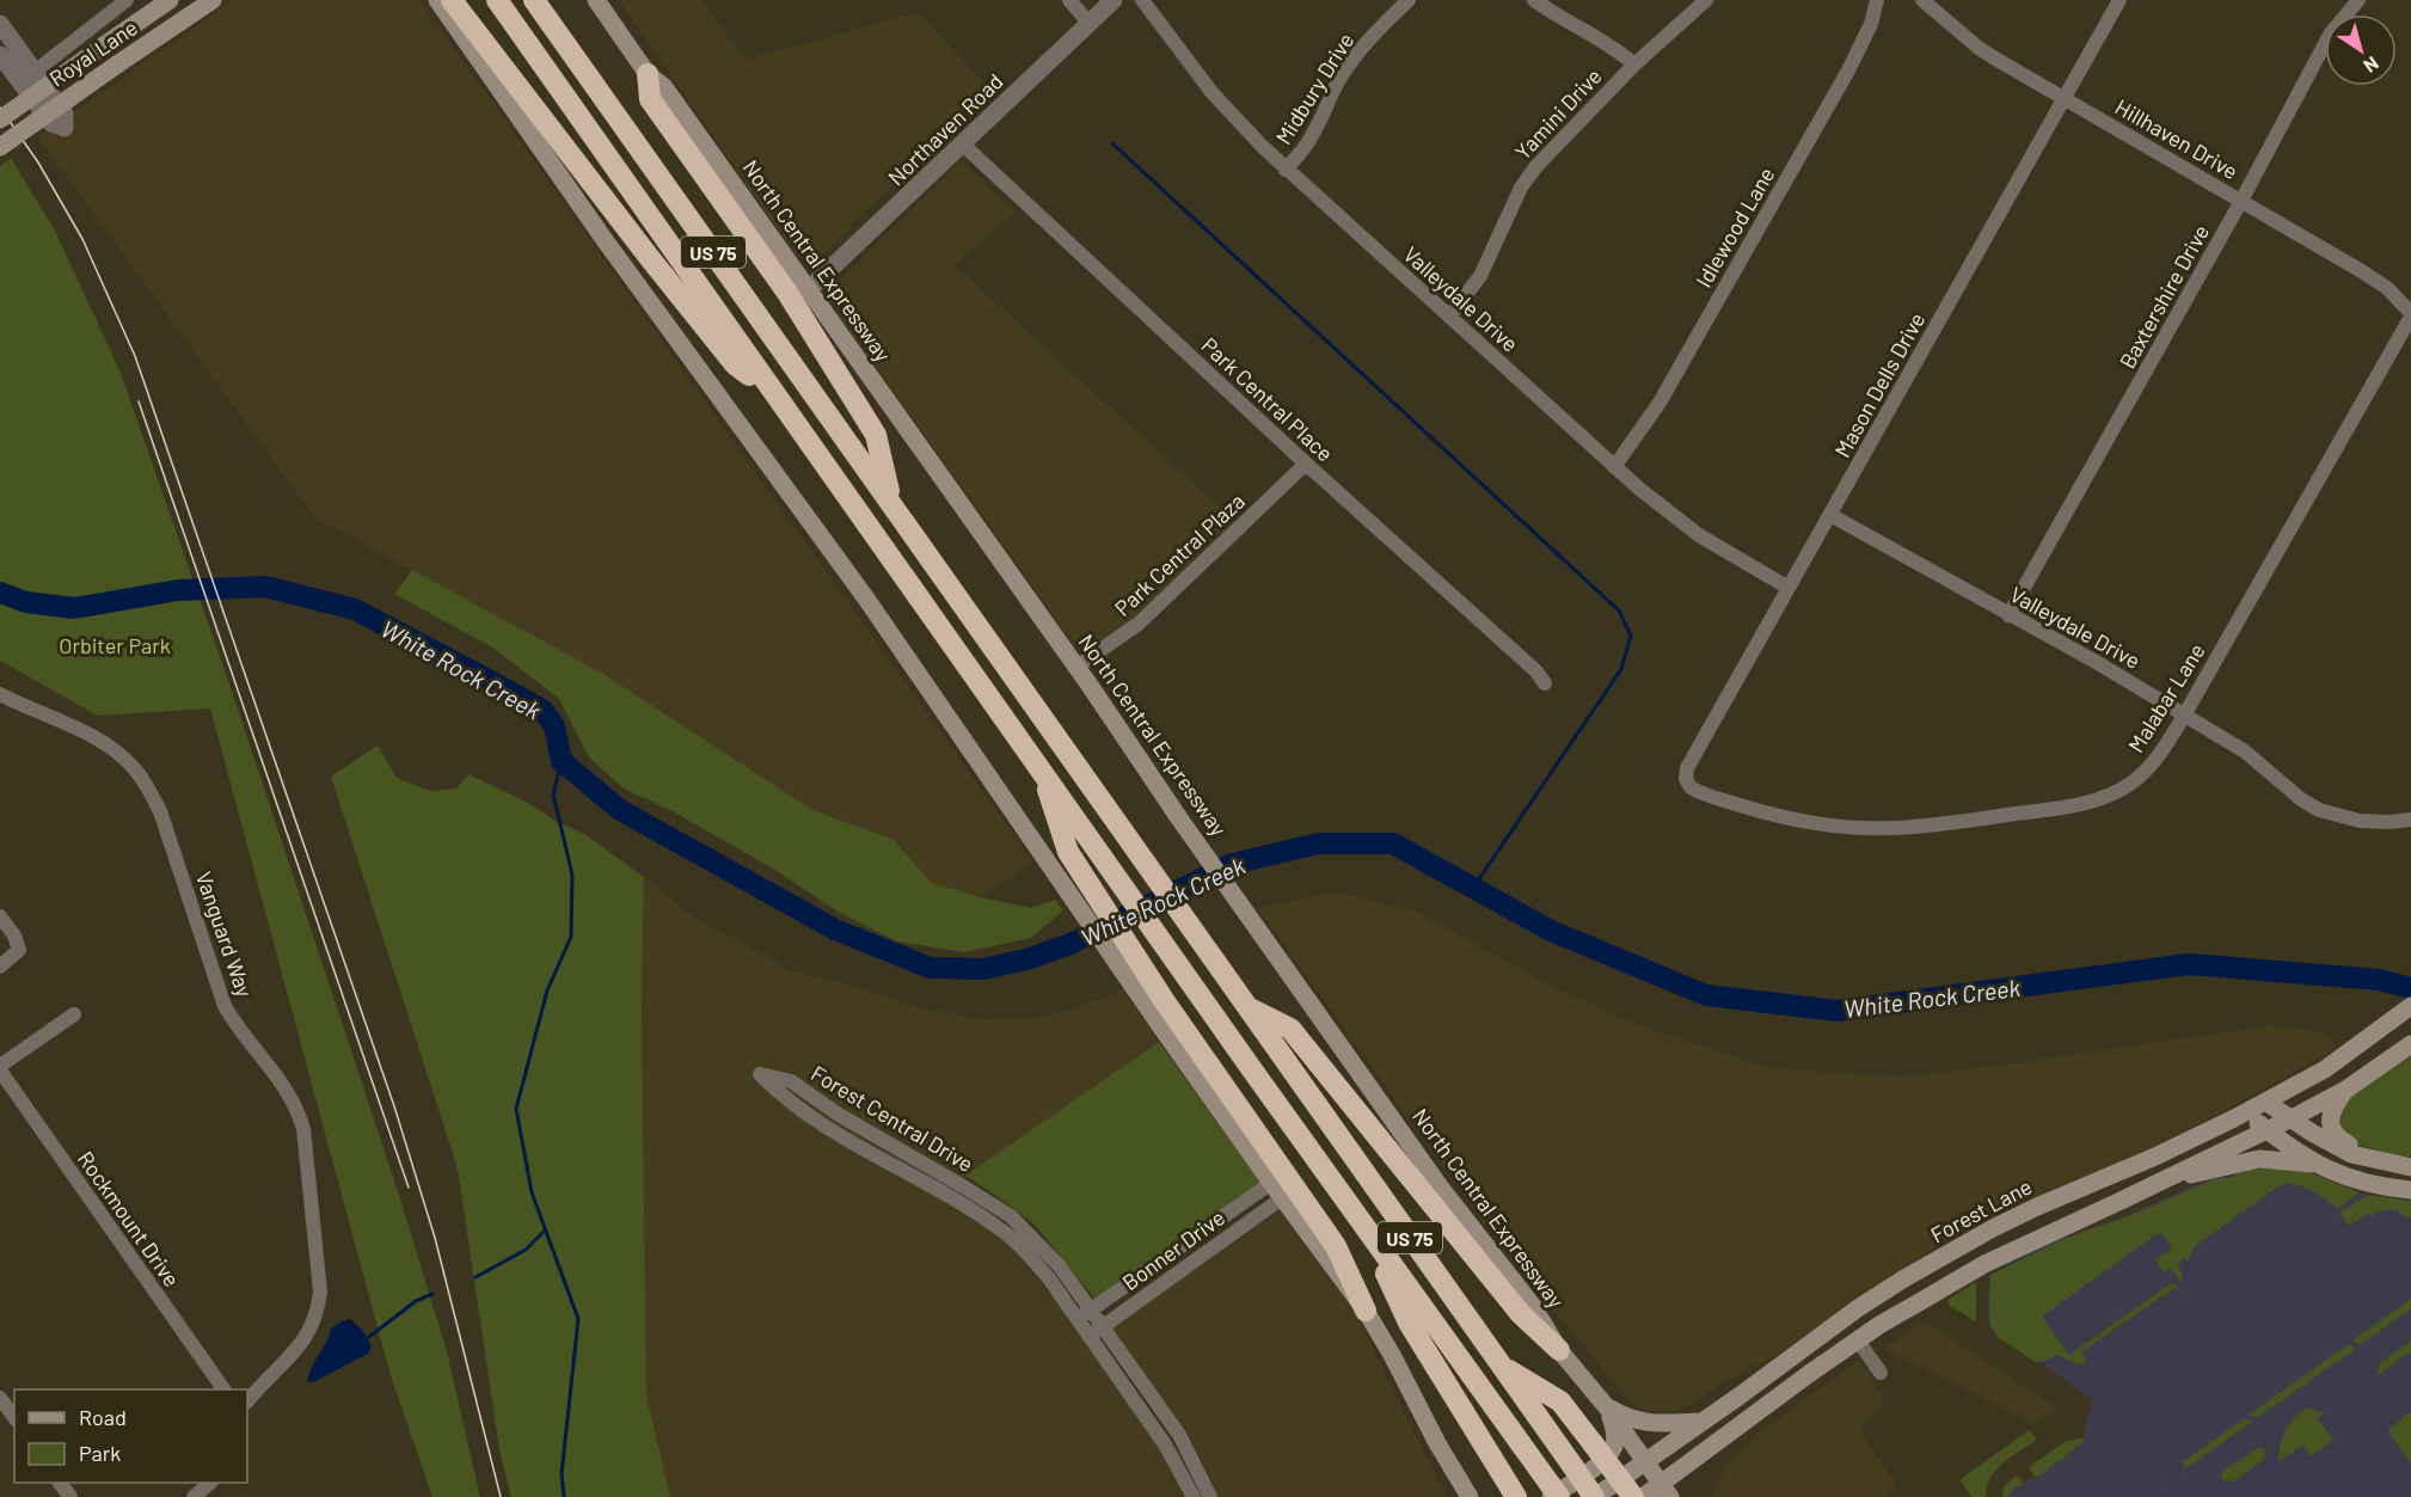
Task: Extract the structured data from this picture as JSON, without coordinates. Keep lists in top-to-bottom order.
{
  "streets": {
    "highway": ["US 75"],
    "main road": ["Royal Lane", "North Central Expressway", "Forest Lane"],
    "street": [
      "Midbury Drive",
      "Yamini Drive",
      "Northaven Road",
      "Hillhaven Drive",
      "Idlewood Lane",
      "Baxtershire Drive",
      "Valleydale Drive",
      "Mason Dells Drive",
      "Park Central Place",
      "Park Central Plaza",
      "Malabar Lane",
      "Vanguard Way",
      "Forest Central Drive",
      "Rockmount Drive",
      "Bonner Drive"
    ]
  },
  "crossings": [
    ["Midbury Drive", "Valleydale Drive"],
    ["Yamini Drive", "Valleydale Drive"],
    ["Northaven Road", "North Central Expressway"],
    ["Northaven Road", "Park Central Place"],
    ["Hillhaven Drive", "Baxtershire Drive"],
    ["Hillhaven Drive", "Mason Dells Drive"],
    ["Hillhaven Drive", "Malabar Lane"],
    ["Idlewood Lane", "Valleydale Drive"],
    ["US 75", "Forest Lane"],
    ["North Central Expressway", "Park Central Plaza"],
    ["North Central Expressway", "Forest Lane"],
    ["Baxtershire Drive", "Valleydale Drive"],
    ["Valleydale Drive", "Mason Dells Drive"],
    ["Valleydale Drive", "Malabar Lane"],
    ["Mason Dells Drive", "Malabar Lane"],
    ["Park Central Place", "Park Central Plaza"],
    ["Forest Central Drive", "Bonner Drive"]
  ],
  "water": ["White Rock Creek"],
  "parks": ["Orbiter Park"],
  "legend": ["Road", "Park"],
  "north": "bottom right"
}
